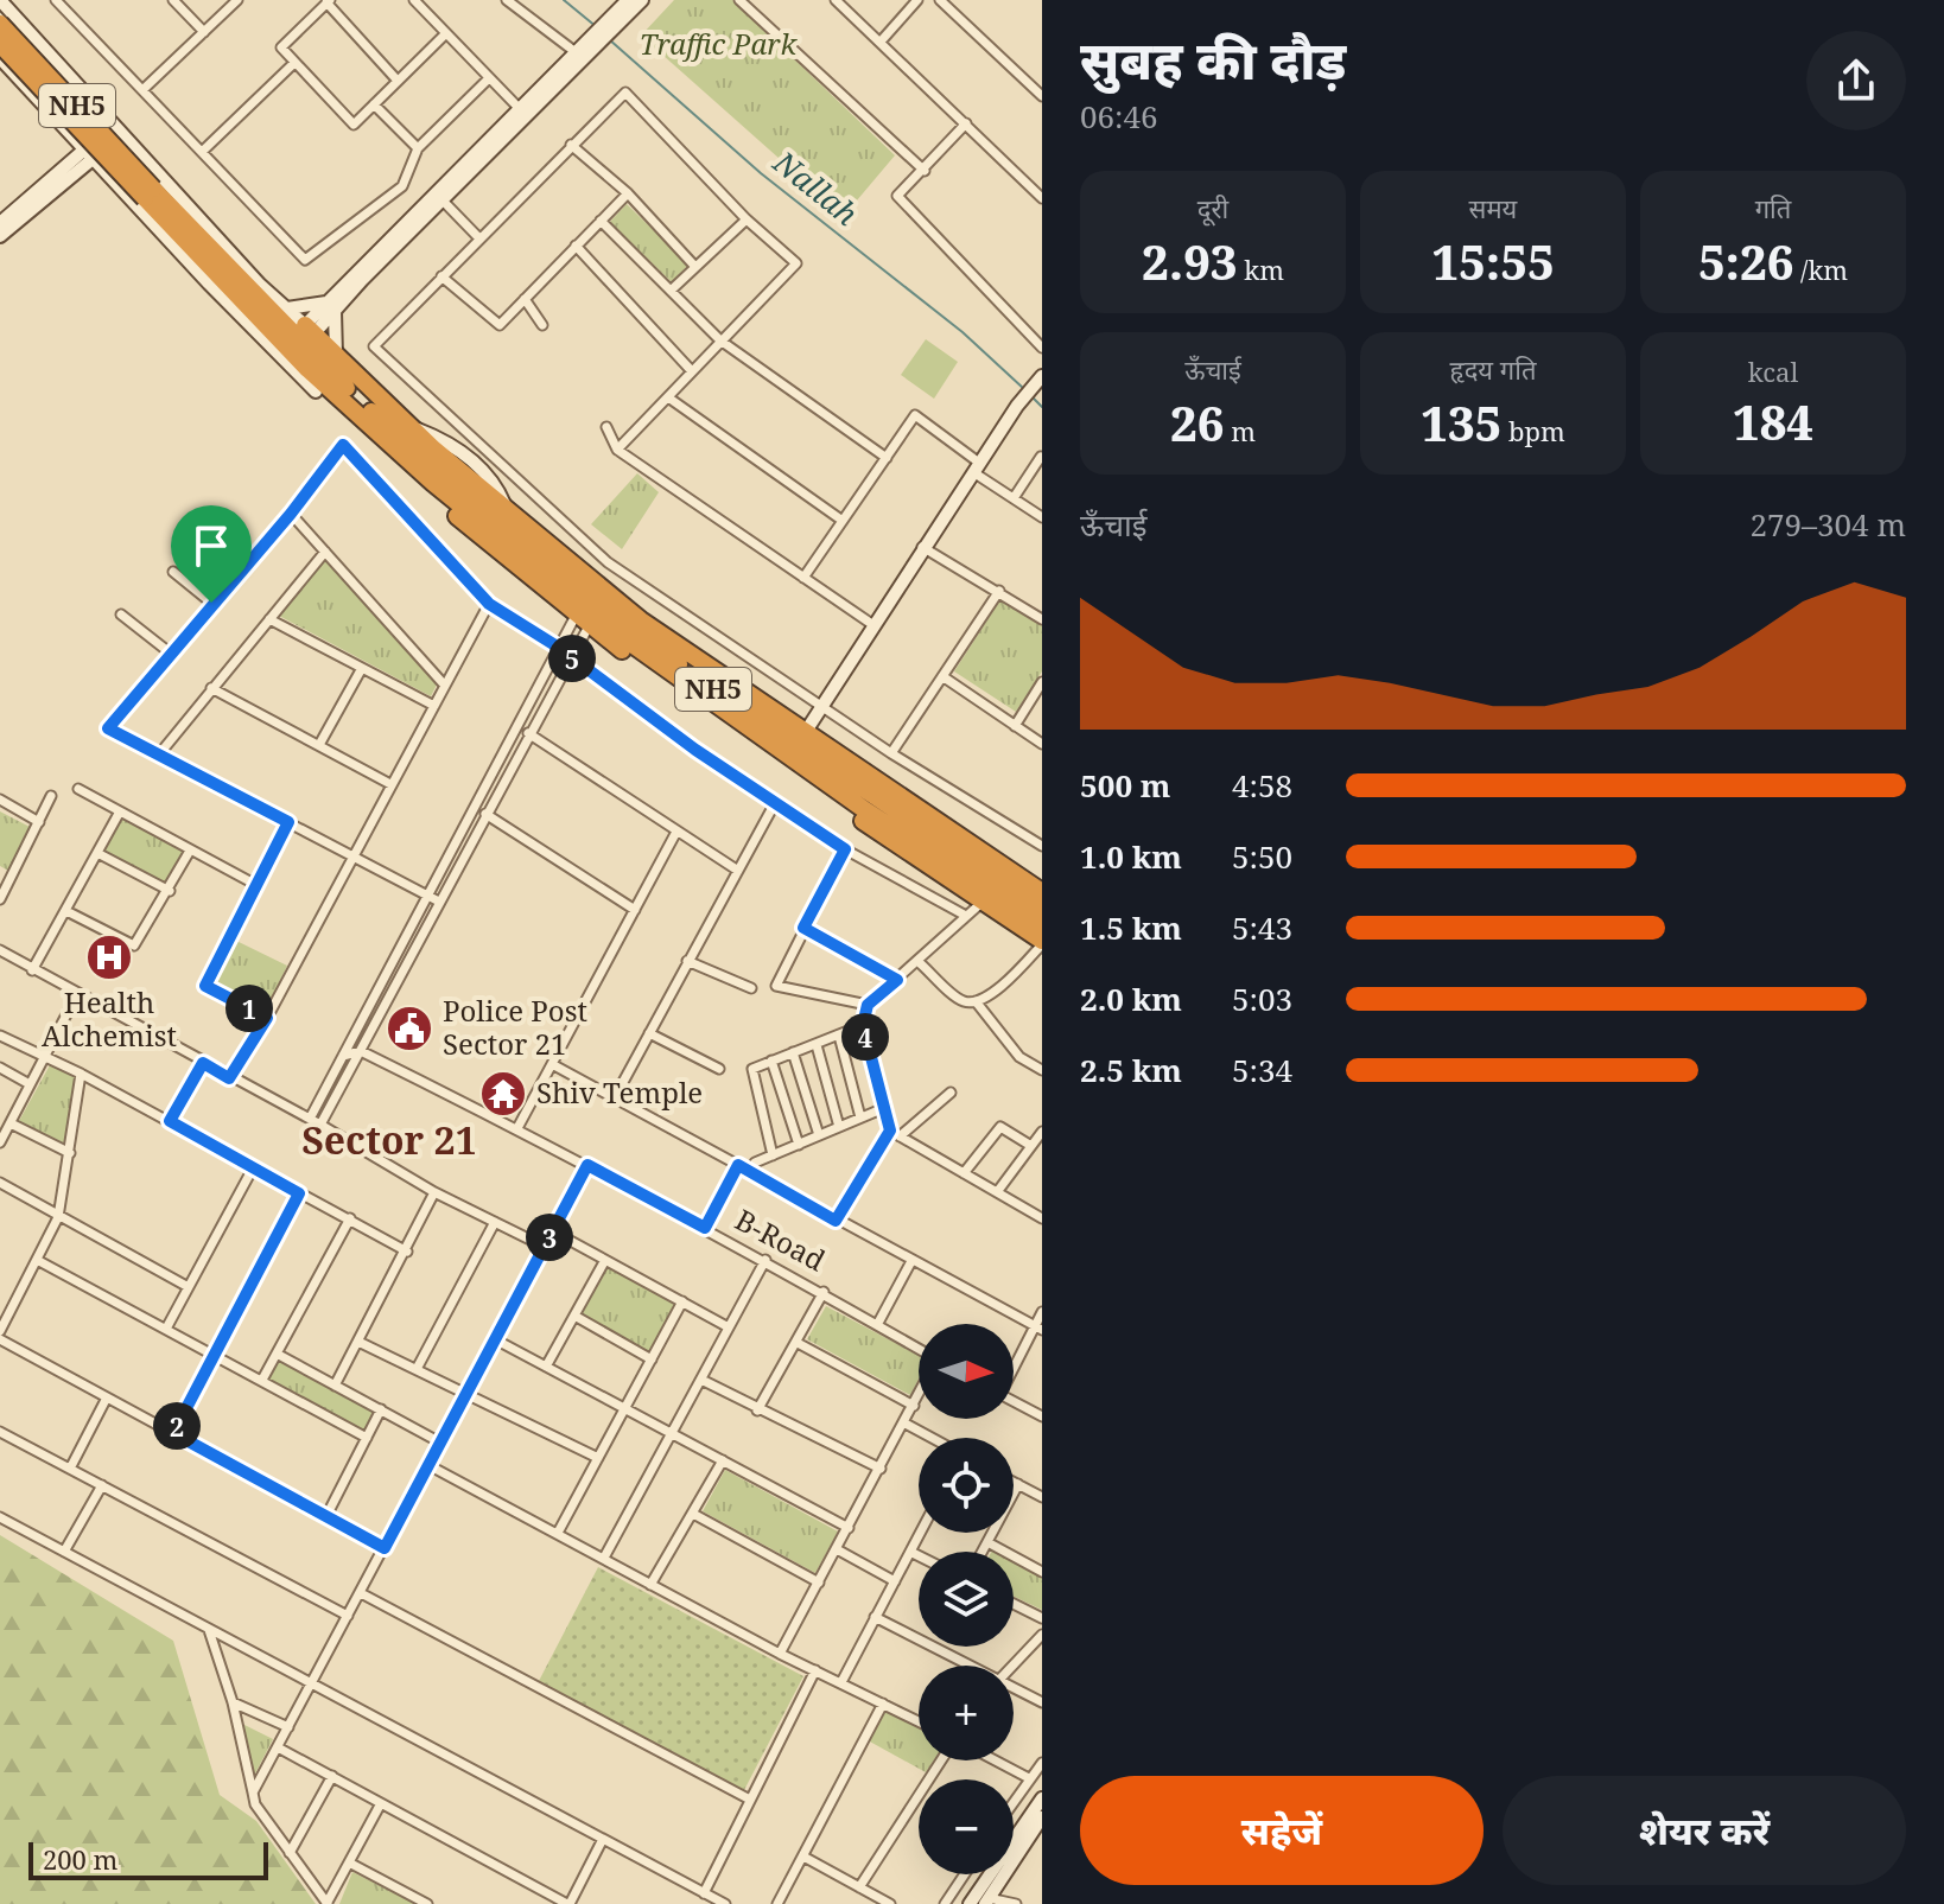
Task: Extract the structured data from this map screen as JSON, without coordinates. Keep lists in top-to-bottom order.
{
  "streets": {
    "highway": ["NH5"],
    "street": ["B-Road"]
  },
  "districts": ["Sector 21"],
  "water": ["Nallah"],
  "parks": ["Traffic Park"],
  "places": {
    "hospital": ["Health Alchemist"],
    "public building": ["Police Post Sector 21"],
    "temple": ["Shiv Temple"]
  },
  "scale_bar": "200 m",
  "north": "right",
  "page": {
    "heading": ["सुबह की दौड़", "06:46"],
    "stats": [
      ["दूरी", "2.93 km"],
      ["समय", "15:55"],
      ["गति", "5:26 /km"],
      ["ऊँचाई", "26 m"],
      ["हृदय गति", "135 bpm"],
      ["kcal", "184"]
    ],
    "chart": ["ऊँचाई", "279–304 m"],
    "pins": [
      "5",
      "1",
      "4",
      "3",
      "2"
    ],
    "list": [
      {
        "name": "500 m",
        "note": "4:58"
      },
      {
        "name": "1.0 km",
        "note": "5:50"
      },
      {
        "name": "1.5 km",
        "note": "5:43"
      },
      {
        "name": "2.0 km",
        "note": "5:03"
      },
      {
        "name": "2.5 km",
        "note": "5:34"
      }
    ],
    "map_buttons": ["+", "−"],
    "buttons": ["सहेजें", "शेयर करें"],
    "scale": "200 m"
  }
}
